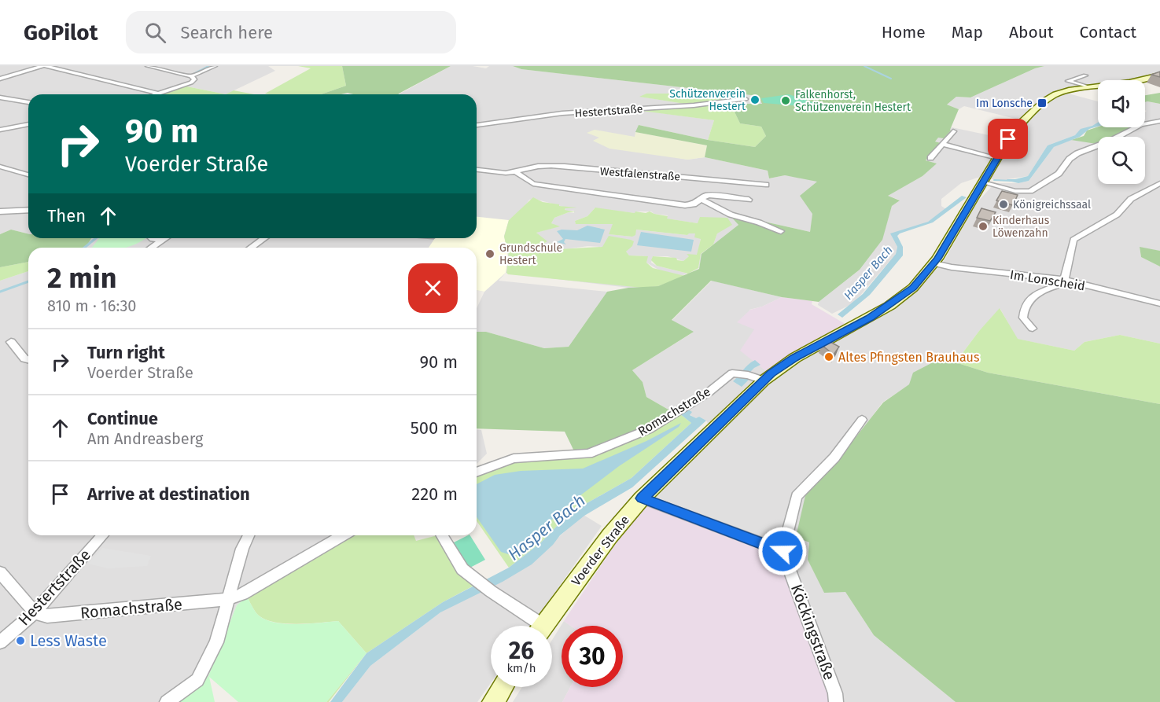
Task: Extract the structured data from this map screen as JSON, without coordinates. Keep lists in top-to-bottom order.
{
  "streets": {
    "main road": ["Voerder Straße"],
    "street": [
      "Hestertstraße",
      "Westfalenstraße",
      "Im Lonscheid",
      "Romachstraße",
      "Köckingstraße"
    ]
  },
  "crossings": [
    ["Hestertstraße", "Romachstraße"],
    ["Im Lonscheid", "Voerder Straße"],
    ["Romachstraße", "Voerder Straße"]
  ],
  "water": ["Hasper Bach"],
  "places": {
    "other": [
      "Schützenverein Hestert",
      "Falkenhorst, Schützenverein Hestert",
      "Königreichssaal",
      "Kinderhaus Löwenzahn",
      "Grundschule Hestert",
      "Altes Pfingsten Brauhaus",
      "Less Waste"
    ],
    "transit": ["Im Lonsche"]
  },
  "page": {
    "header": "GoPilot",
    "search": "Search here",
    "nav": [
      "Home",
      "Map",
      "About",
      "Contact"
    ],
    "turn": ["90 m", "Voerder Straße"],
    "then": "Then",
    "heading": ["2 min", "810 m · 16:30"],
    "list": [
      {
        "name": "Turn right",
        "note": "Voerder Straße",
        "value": "90 m"
      },
      {
        "name": "Continue",
        "note": "Am Andreasberg",
        "value": "500 m"
      },
      {
        "name": "Arrive at destination",
        "value": "220 m"
      }
    ],
    "speed": "26 km/h",
    "limit": "30"
  }
}
